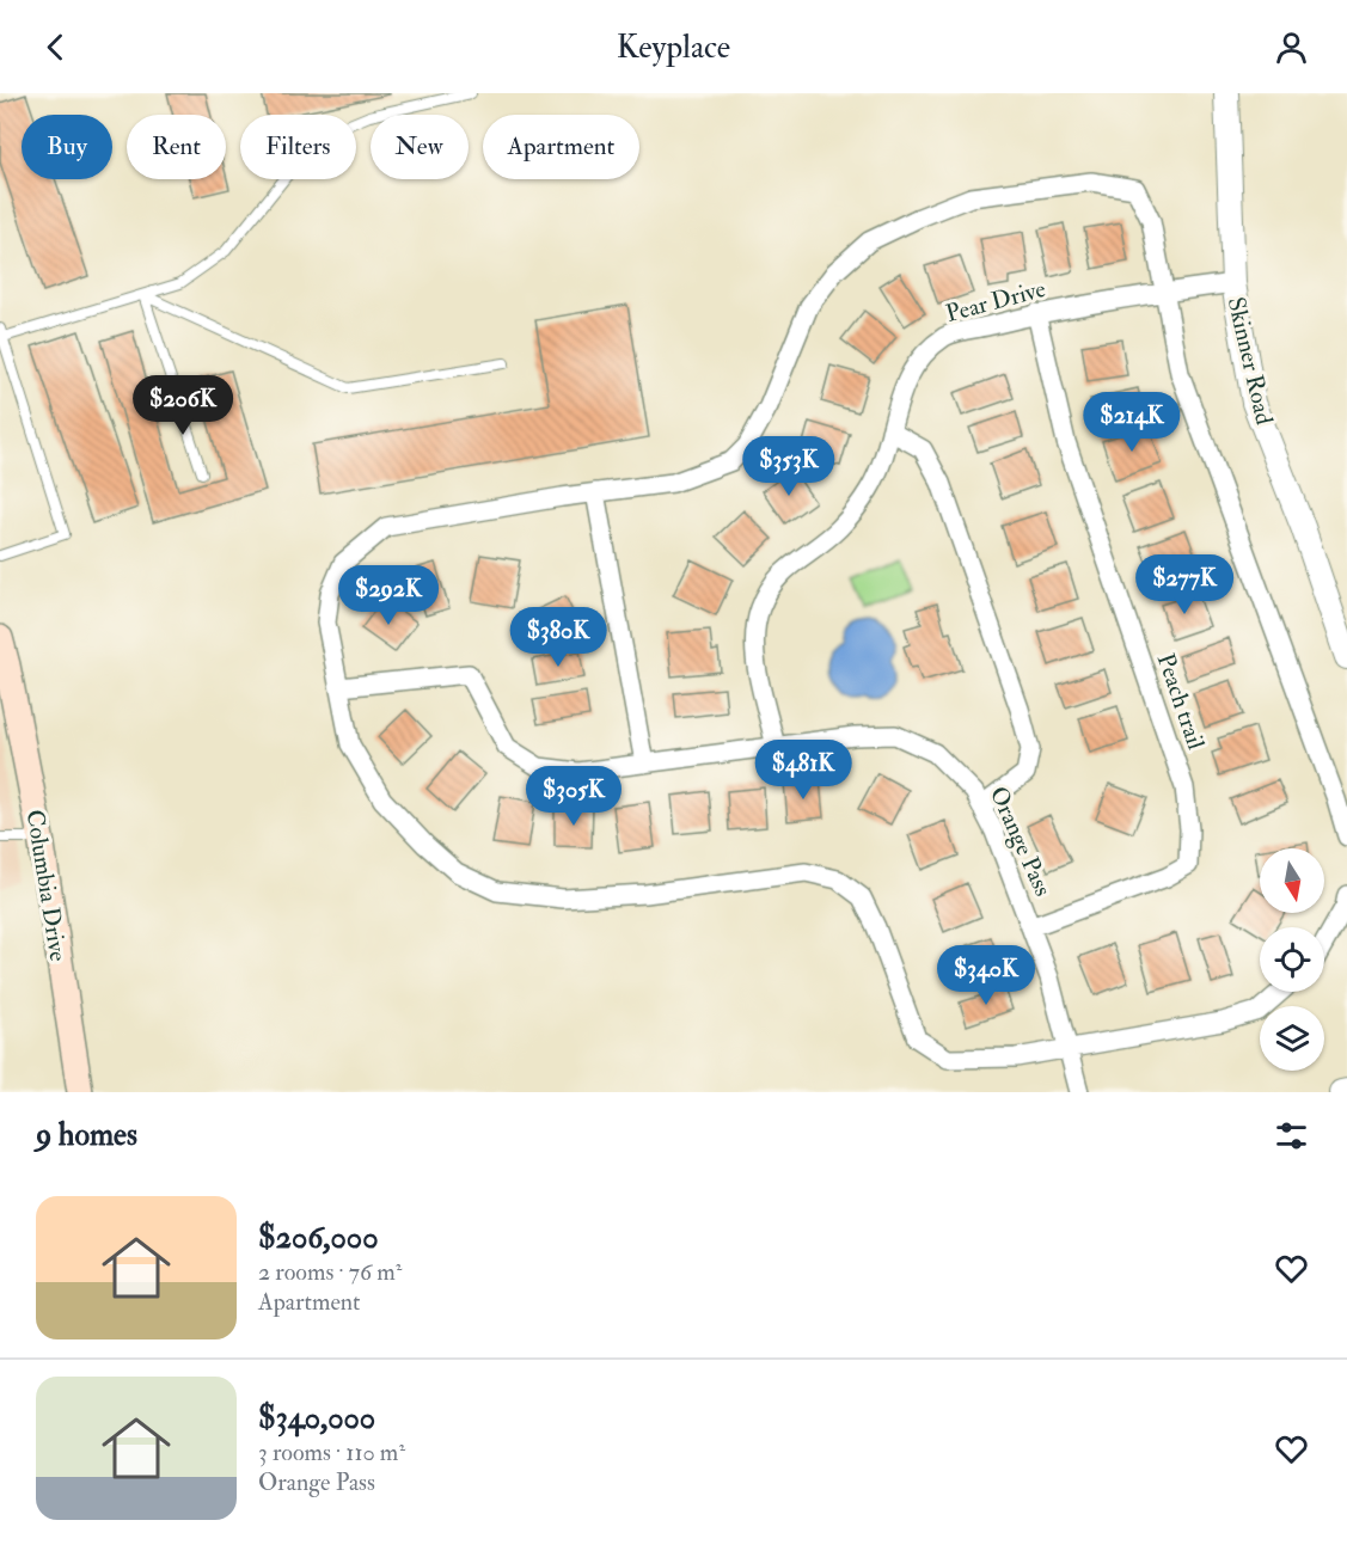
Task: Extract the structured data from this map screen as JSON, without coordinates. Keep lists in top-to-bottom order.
{
  "streets": {
    "main road": ["Columbia Drive"],
    "street": [
      "Pear Drive",
      "Skinner Road",
      "Peach trail",
      "Orange Pass"
    ]
  },
  "crossings": [
    ["Pear Drive", "Skinner Road"],
    ["Pear Drive", "Peach trail"],
    ["Pear Drive", "Orange Pass"],
    ["Peach trail", "Orange Pass"]
  ],
  "north": "bottom",
  "page": {
    "header": "Keyplace",
    "chip": [
      "Buy",
      "Rent",
      "Filters",
      "New",
      "Apartment"
    ],
    "price": [
      "$206K",
      "$214K",
      "$353K",
      "$277K",
      "$292K",
      "$380K",
      "$481K",
      "$305K",
      "$340K"
    ],
    "heading": "9 homes",
    "list": [
      {
        "name": "$206,000",
        "note": "2 rooms · 76 m² · Apartment"
      },
      {
        "name": "$340,000",
        "note": "3 rooms · 110 m² · Orange Pass"
      }
    ]
  }
}
